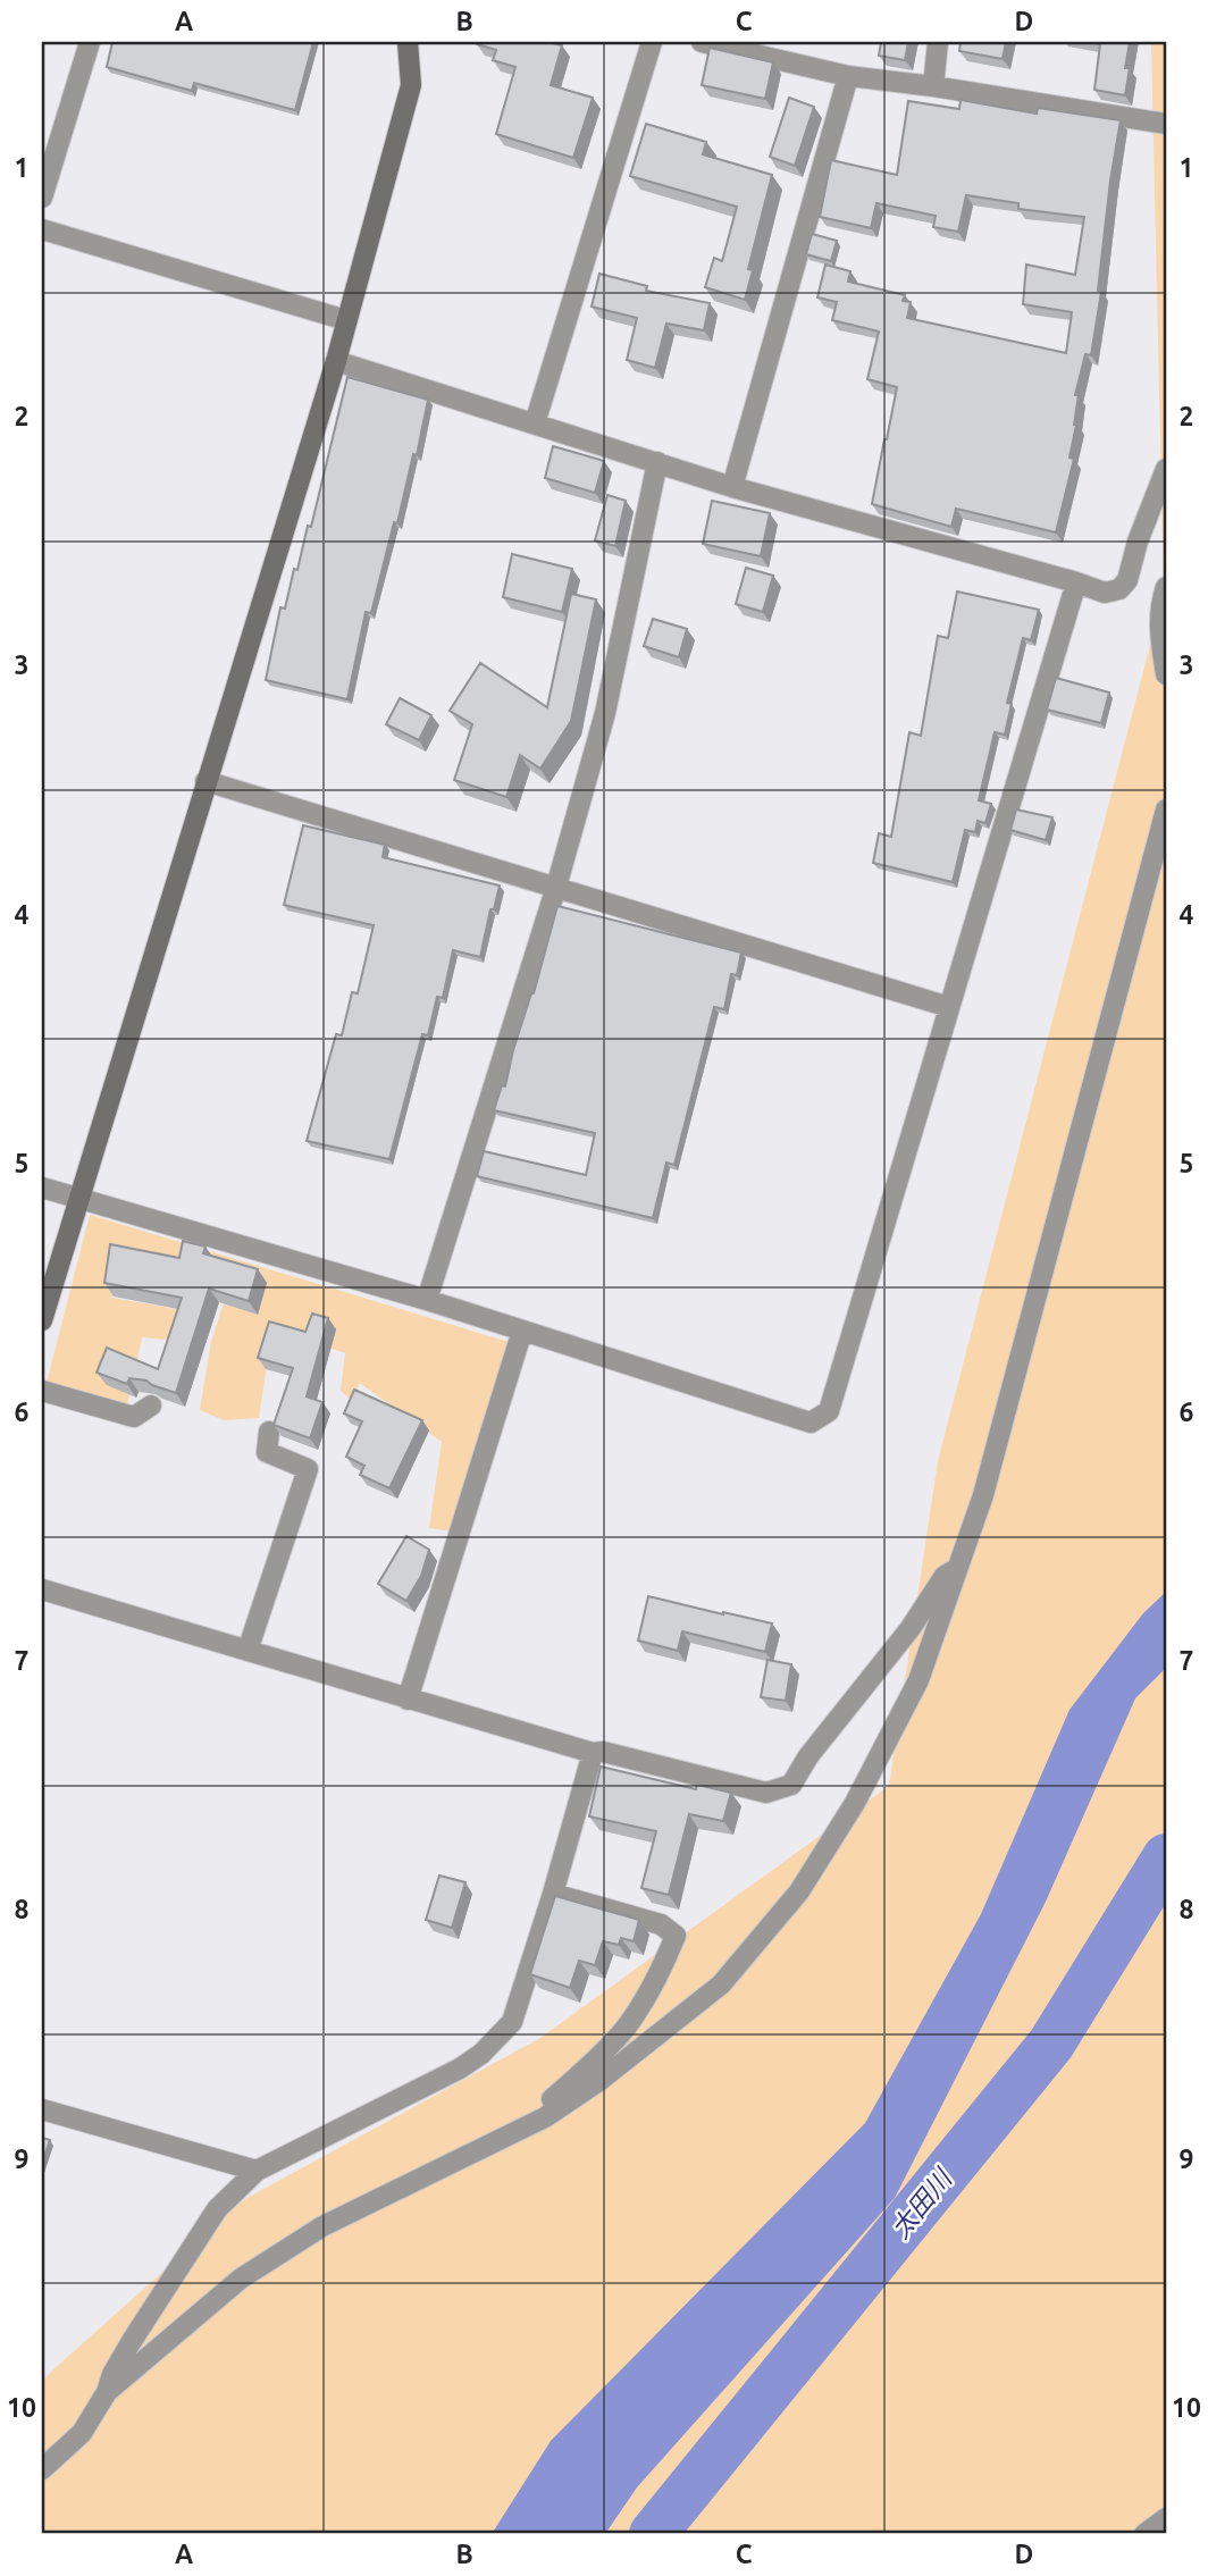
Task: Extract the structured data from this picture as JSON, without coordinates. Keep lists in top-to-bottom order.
{
  "water": ["太田川"],
  "grid": {
    "columns": [
      "A",
      "B",
      "C",
      "D"
    ],
    "rows": [
      "1",
      "2",
      "3",
      "4",
      "5",
      "6",
      "7",
      "8",
      "9",
      "10"
    ]
  }
}
